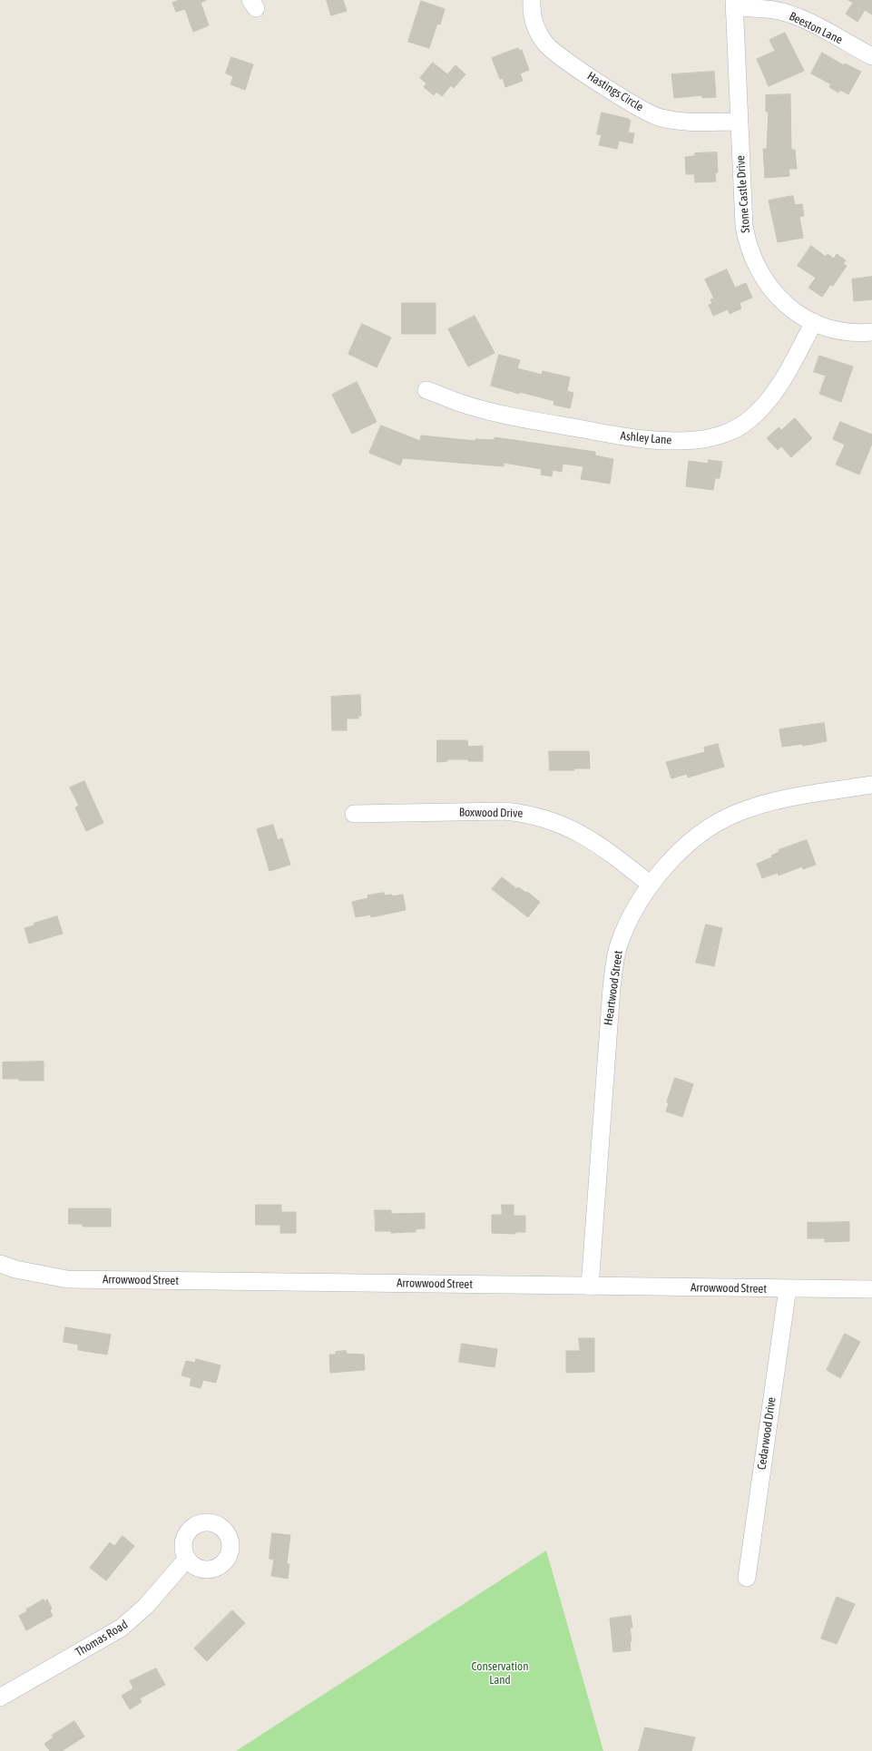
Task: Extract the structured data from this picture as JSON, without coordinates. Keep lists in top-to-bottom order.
{
  "streets": {
    "street": [
      "Beeston Lane",
      "Hastings Circle",
      "Stone Castle Drive",
      "Ashley Lane",
      "Boxwood Drive",
      "Heartwood Street",
      "Arrowwood Street",
      "Cedarwood Drive",
      "Thomas Road"
    ]
  },
  "crossings": [
    ["Beeston Lane", "Stone Castle Drive"],
    ["Hastings Circle", "Stone Castle Drive"],
    ["Stone Castle Drive", "Ashley Lane"],
    ["Boxwood Drive", "Heartwood Street"],
    ["Heartwood Street", "Arrowwood Street"],
    ["Arrowwood Street", "Cedarwood Drive"]
  ],
  "parks": ["Conservation Land"]
}
